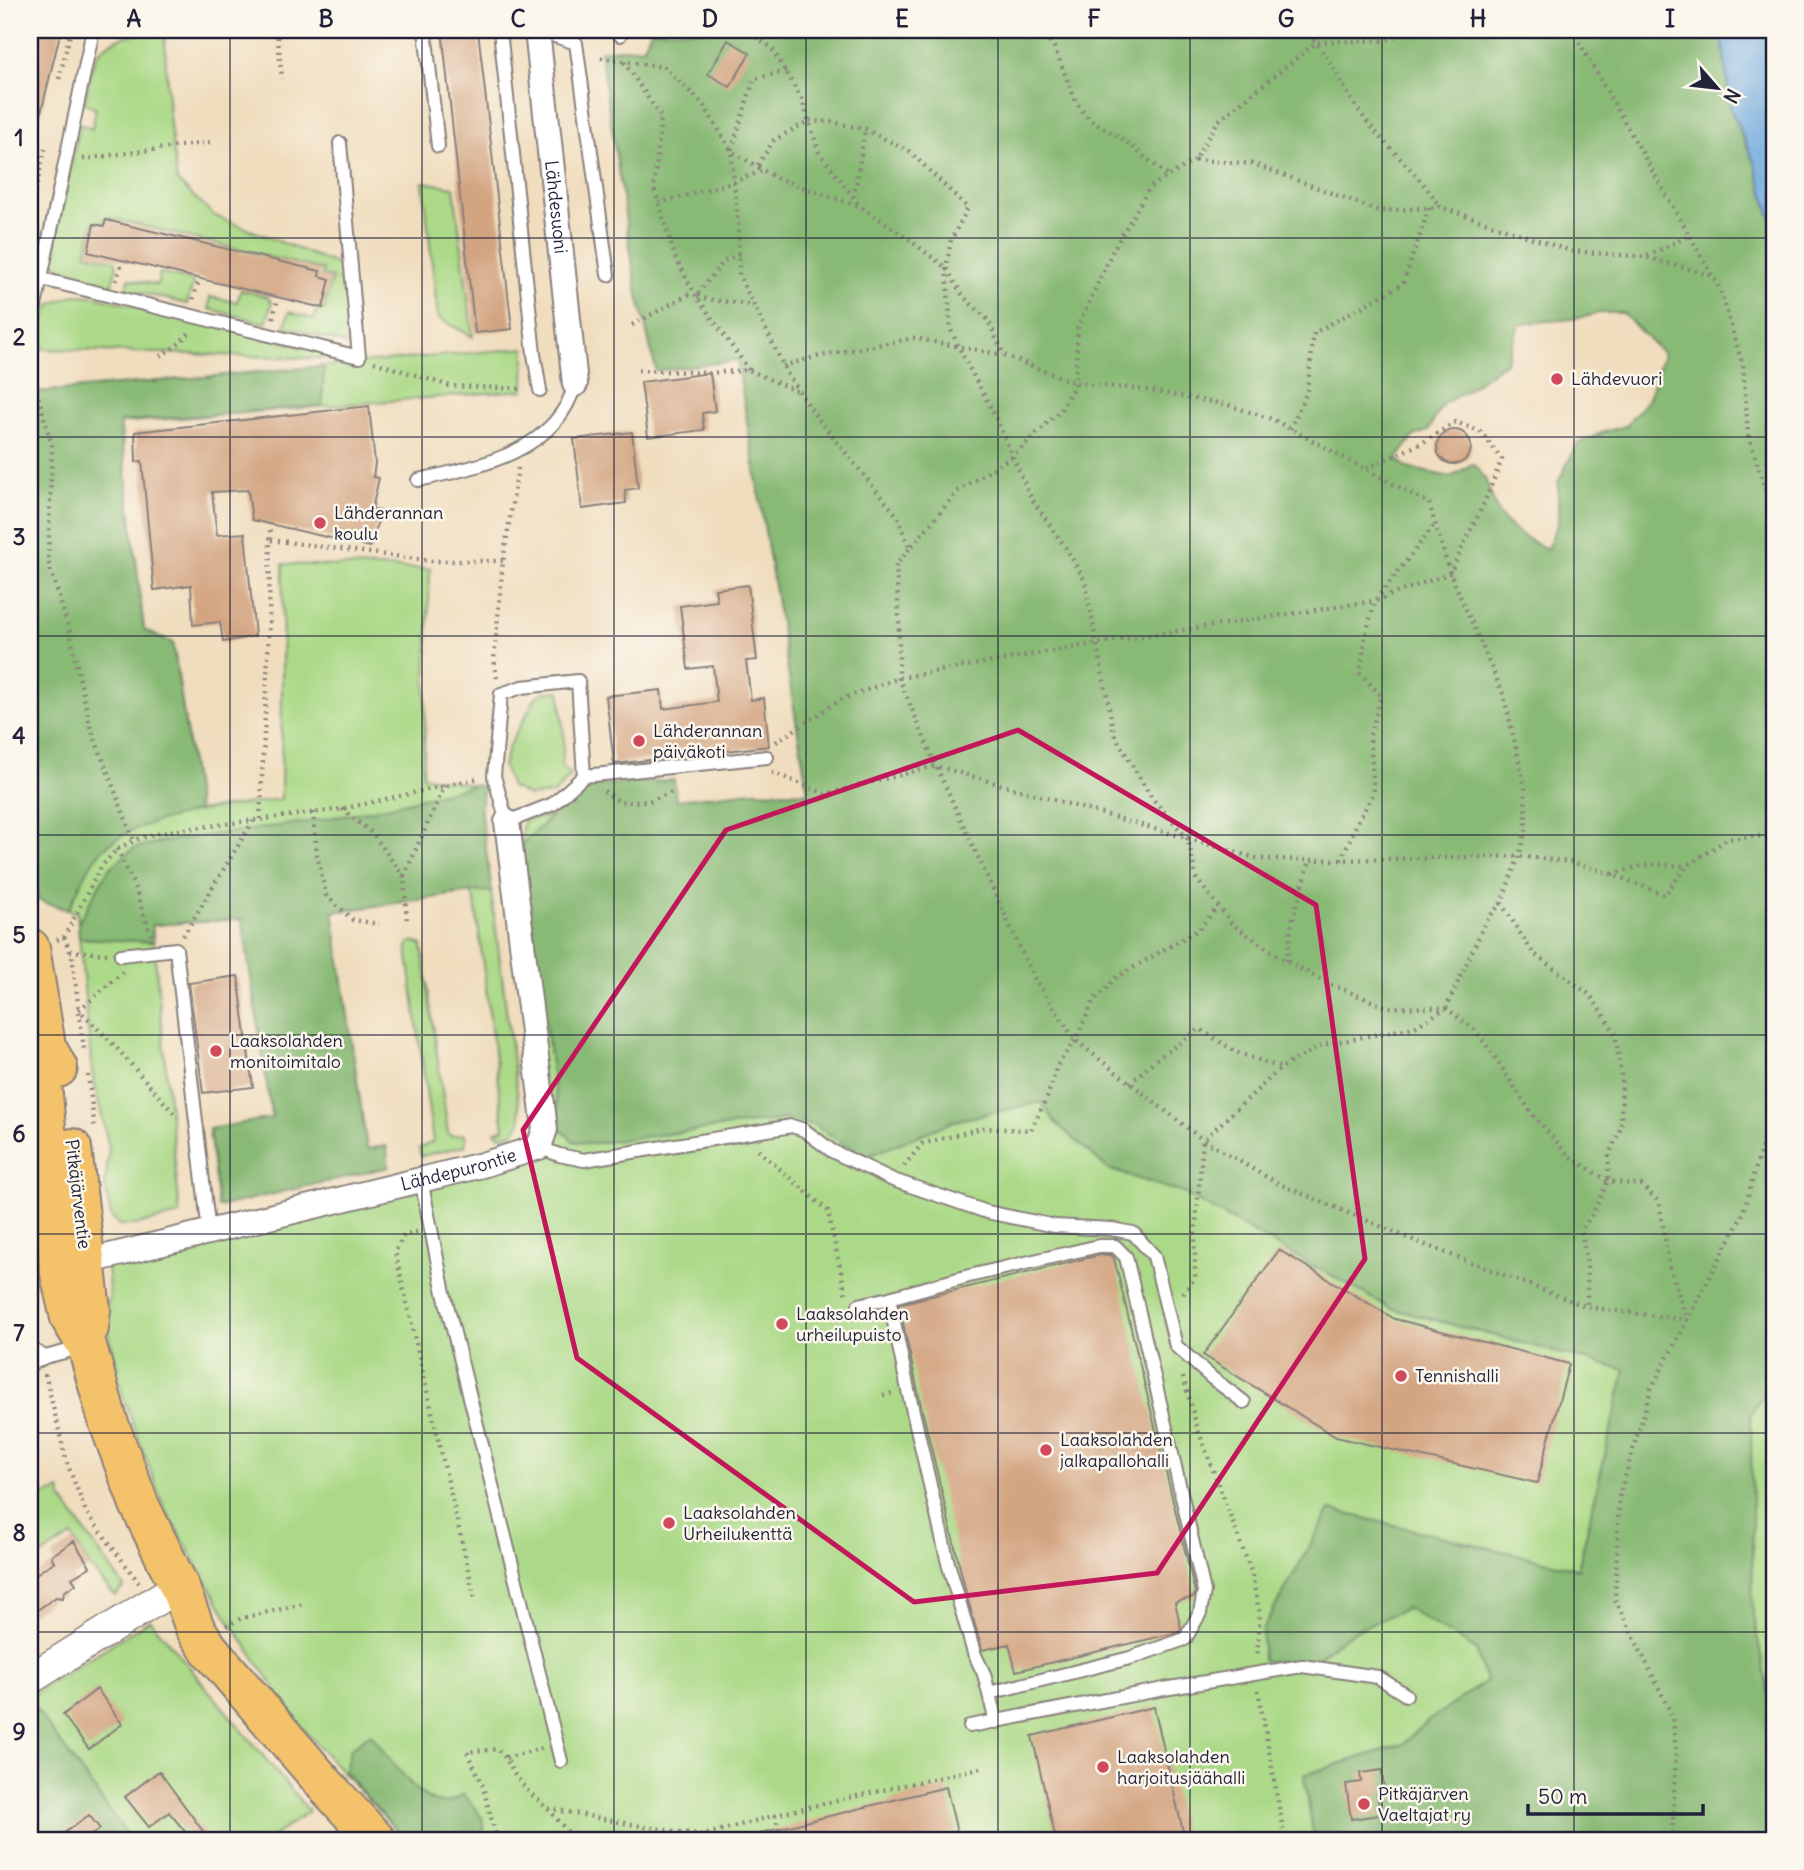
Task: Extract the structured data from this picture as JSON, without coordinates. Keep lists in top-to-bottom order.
{
  "streets": {
    "main road": ["Pitkäjärventie"],
    "street": ["Lähdesuoni", "Lähdepurontie"]
  },
  "crossings": [
    ["Lähdepurontie", "Pitkäjärventie"]
  ],
  "places": [
    "Lähdevuori",
    "Lähderannan koulu",
    "Lähderannan päiväkoti",
    "Laaksolahden monitoimitalo",
    "Laaksolahden urheilupuisto",
    "Tennishalli",
    "Laaksolahden jalkapallohalli",
    "Laaksolahden Urheilukenttä",
    "Laaksolahden harjoitusjäähalli",
    "Pitkäjärven Vaeltajat ry"
  ],
  "scale_bar": "50 m",
  "north": "bottom right",
  "grid": {
    "columns": [
      "A",
      "B",
      "C",
      "D",
      "E",
      "F",
      "G",
      "H",
      "I"
    ],
    "rows": [
      "1",
      "2",
      "3",
      "4",
      "5",
      "6",
      "7",
      "8",
      "9"
    ]
  }
}
